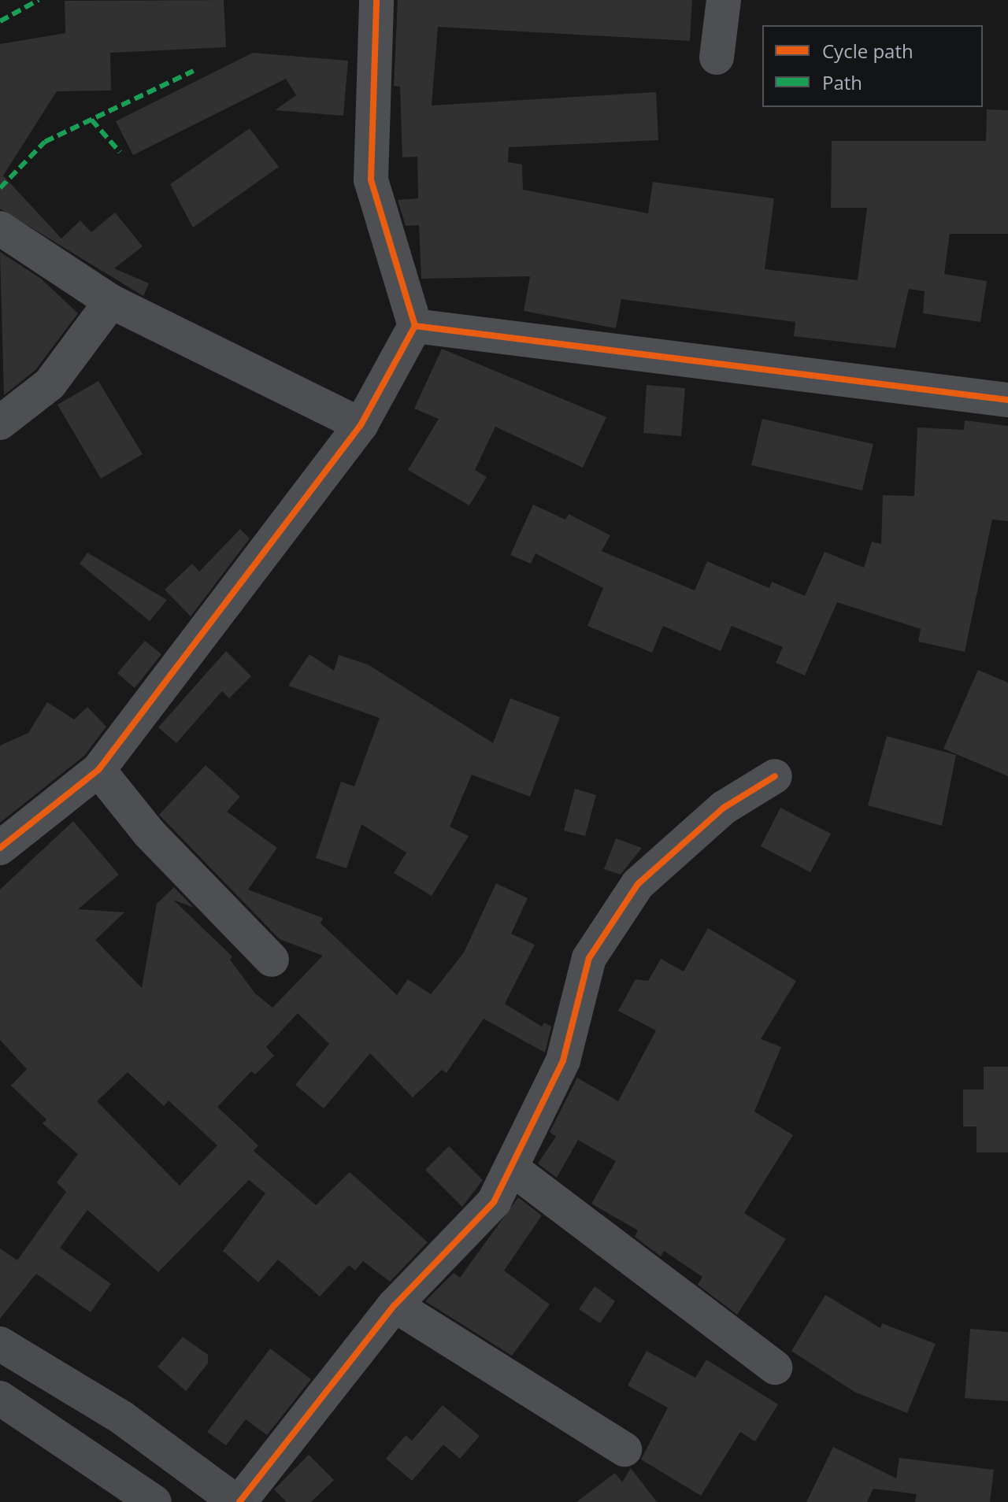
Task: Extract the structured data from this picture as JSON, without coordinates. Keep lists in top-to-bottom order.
{
  "legend": ["Cycle path", "Path"]
}
